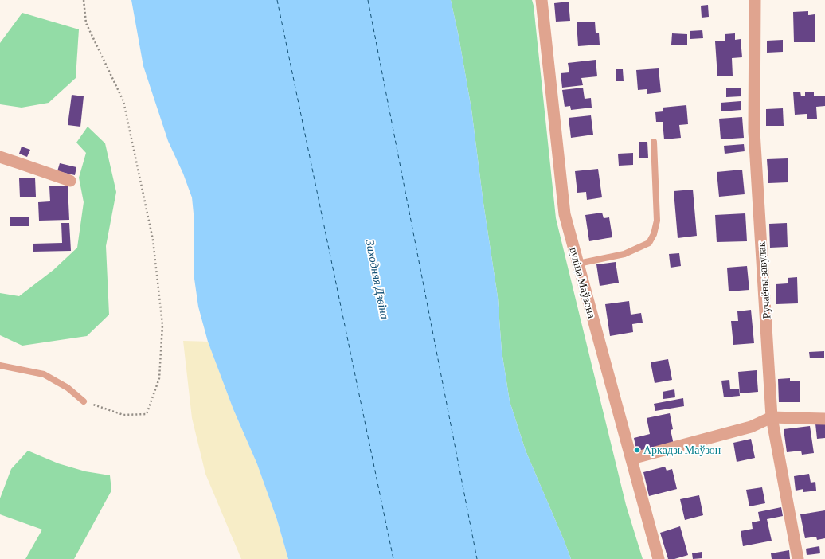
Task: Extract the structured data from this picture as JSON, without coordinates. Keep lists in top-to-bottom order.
{
  "streets": {
    "street": ["Ручаёвы завулак", "вуліца Маўзона"]
  },
  "water": ["Заходняя Дзвіна"],
  "places": ["Аркадзь Маўзон"]
}
